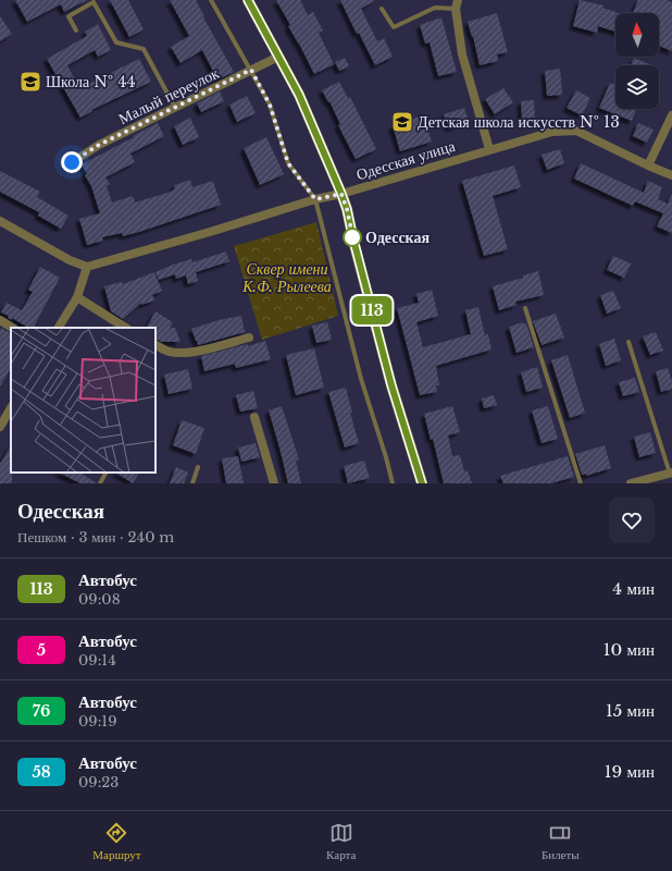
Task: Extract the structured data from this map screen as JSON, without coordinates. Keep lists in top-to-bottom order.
{
  "streets": {
    "street": ["Малый переулок", "Одесская улица"]
  },
  "parks": ["Сквер имени К.Ф. Рылеева"],
  "places": {
    "school or university": ["Школа № 44", "Детская школа искусств № 13"],
    "other": ["Одесская"]
  },
  "lines": ["bus line 113"],
  "north": "top",
  "page": {
    "on_map": "113",
    "heading": ["Одесская", "Пешком · 3 мин · 240 m"],
    "list": [
      {
        "mark": "113",
        "name": "Автобус",
        "note": "09:08",
        "value": "4 мин"
      },
      {
        "mark": "5",
        "name": "Автобус",
        "note": "09:14",
        "value": "10 мин"
      },
      {
        "mark": "76",
        "name": "Автобус",
        "note": "09:19",
        "value": "15 мин"
      },
      {
        "mark": "58",
        "name": "Автобус",
        "note": "09:23",
        "value": "19 мин"
      }
    ],
    "tabs": ["Маршрут", "Карта", "Билеты"]
  }
}
